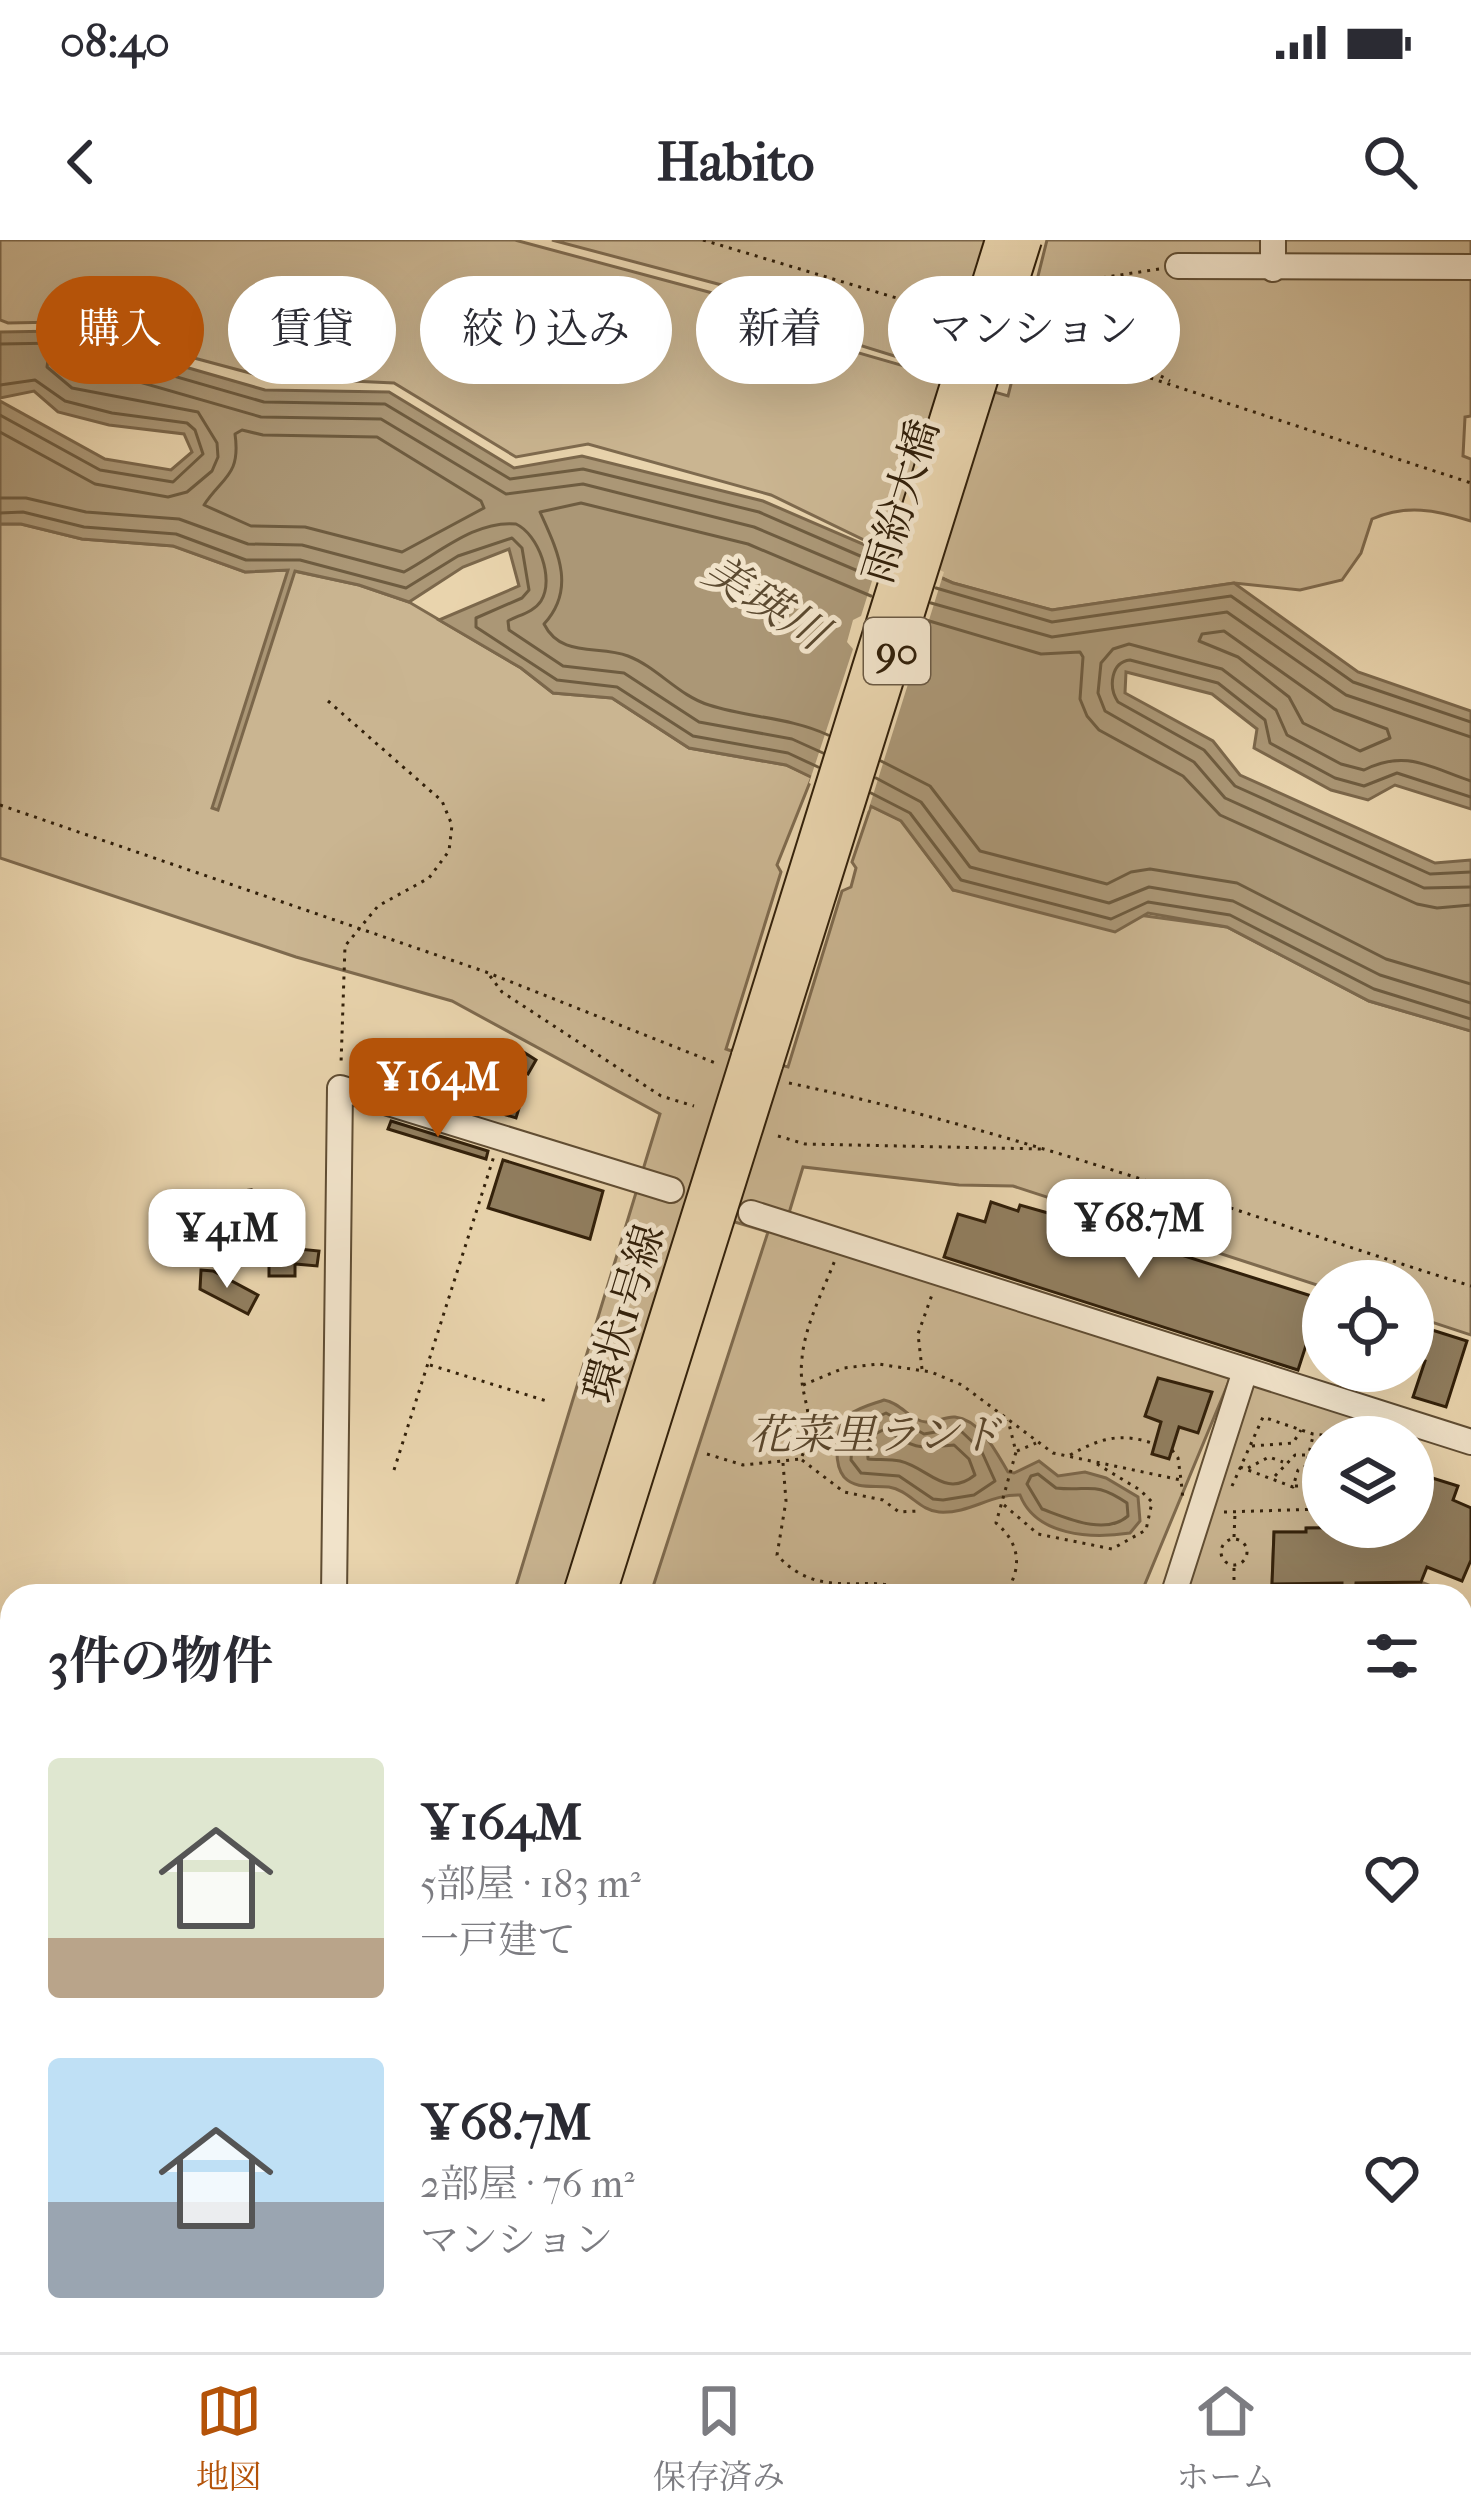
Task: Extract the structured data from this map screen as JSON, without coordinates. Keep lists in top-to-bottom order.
{
  "streets": {
    "main road": ["雨紛大橋", "90", "環状1号線"]
  },
  "crossings": [
    ["雨紛大橋", "環状1号線"]
  ],
  "water": ["美瑛川"],
  "parks": ["花菜里ランド"],
  "page": {
    "status": "08:40",
    "header": "Habito",
    "chip": [
      "購入",
      "賃貸",
      "絞り込み",
      "新着",
      "マンション"
    ],
    "price": ["¥164M", "¥68.7M", "¥41M"],
    "heading": "3件の物件",
    "list": [
      {
        "name": "¥164M",
        "note": "5部屋 · 183 m² · 一戸建て"
      },
      {
        "name": "¥68.7M",
        "note": "2部屋 · 76 m² · マンション"
      }
    ],
    "tabs": ["地図", "保存済み", "ホーム"]
  }
}
